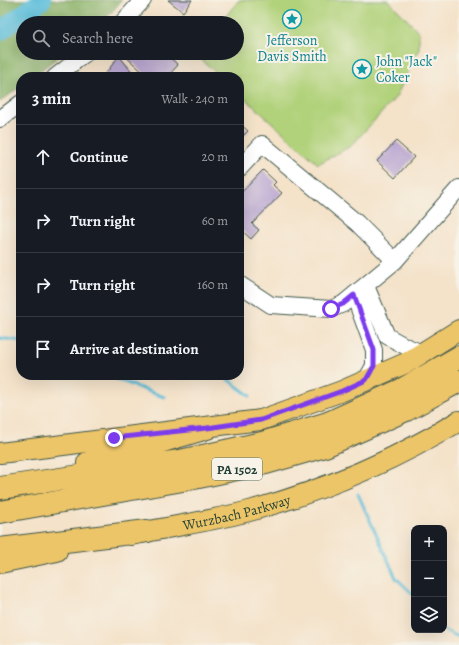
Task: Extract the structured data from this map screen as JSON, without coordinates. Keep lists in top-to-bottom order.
{
  "streets": {
    "highway": ["PA 1502"],
    "main road": ["Wurzbach Parkway"]
  },
  "places": {
    "place": ["Jefferson Davis Smith", "John \"Jack\" Coker"]
  },
  "page": {
    "search": "Search here",
    "heading": ["3 min", "Walk · 240 m"],
    "list": [
      ["Continue", "20 m"],
      ["Turn right", "60 m"],
      ["Turn right", "160 m"],
      "Arrive at destination"
    ],
    "map_buttons": ["+", "−"]
  }
}
